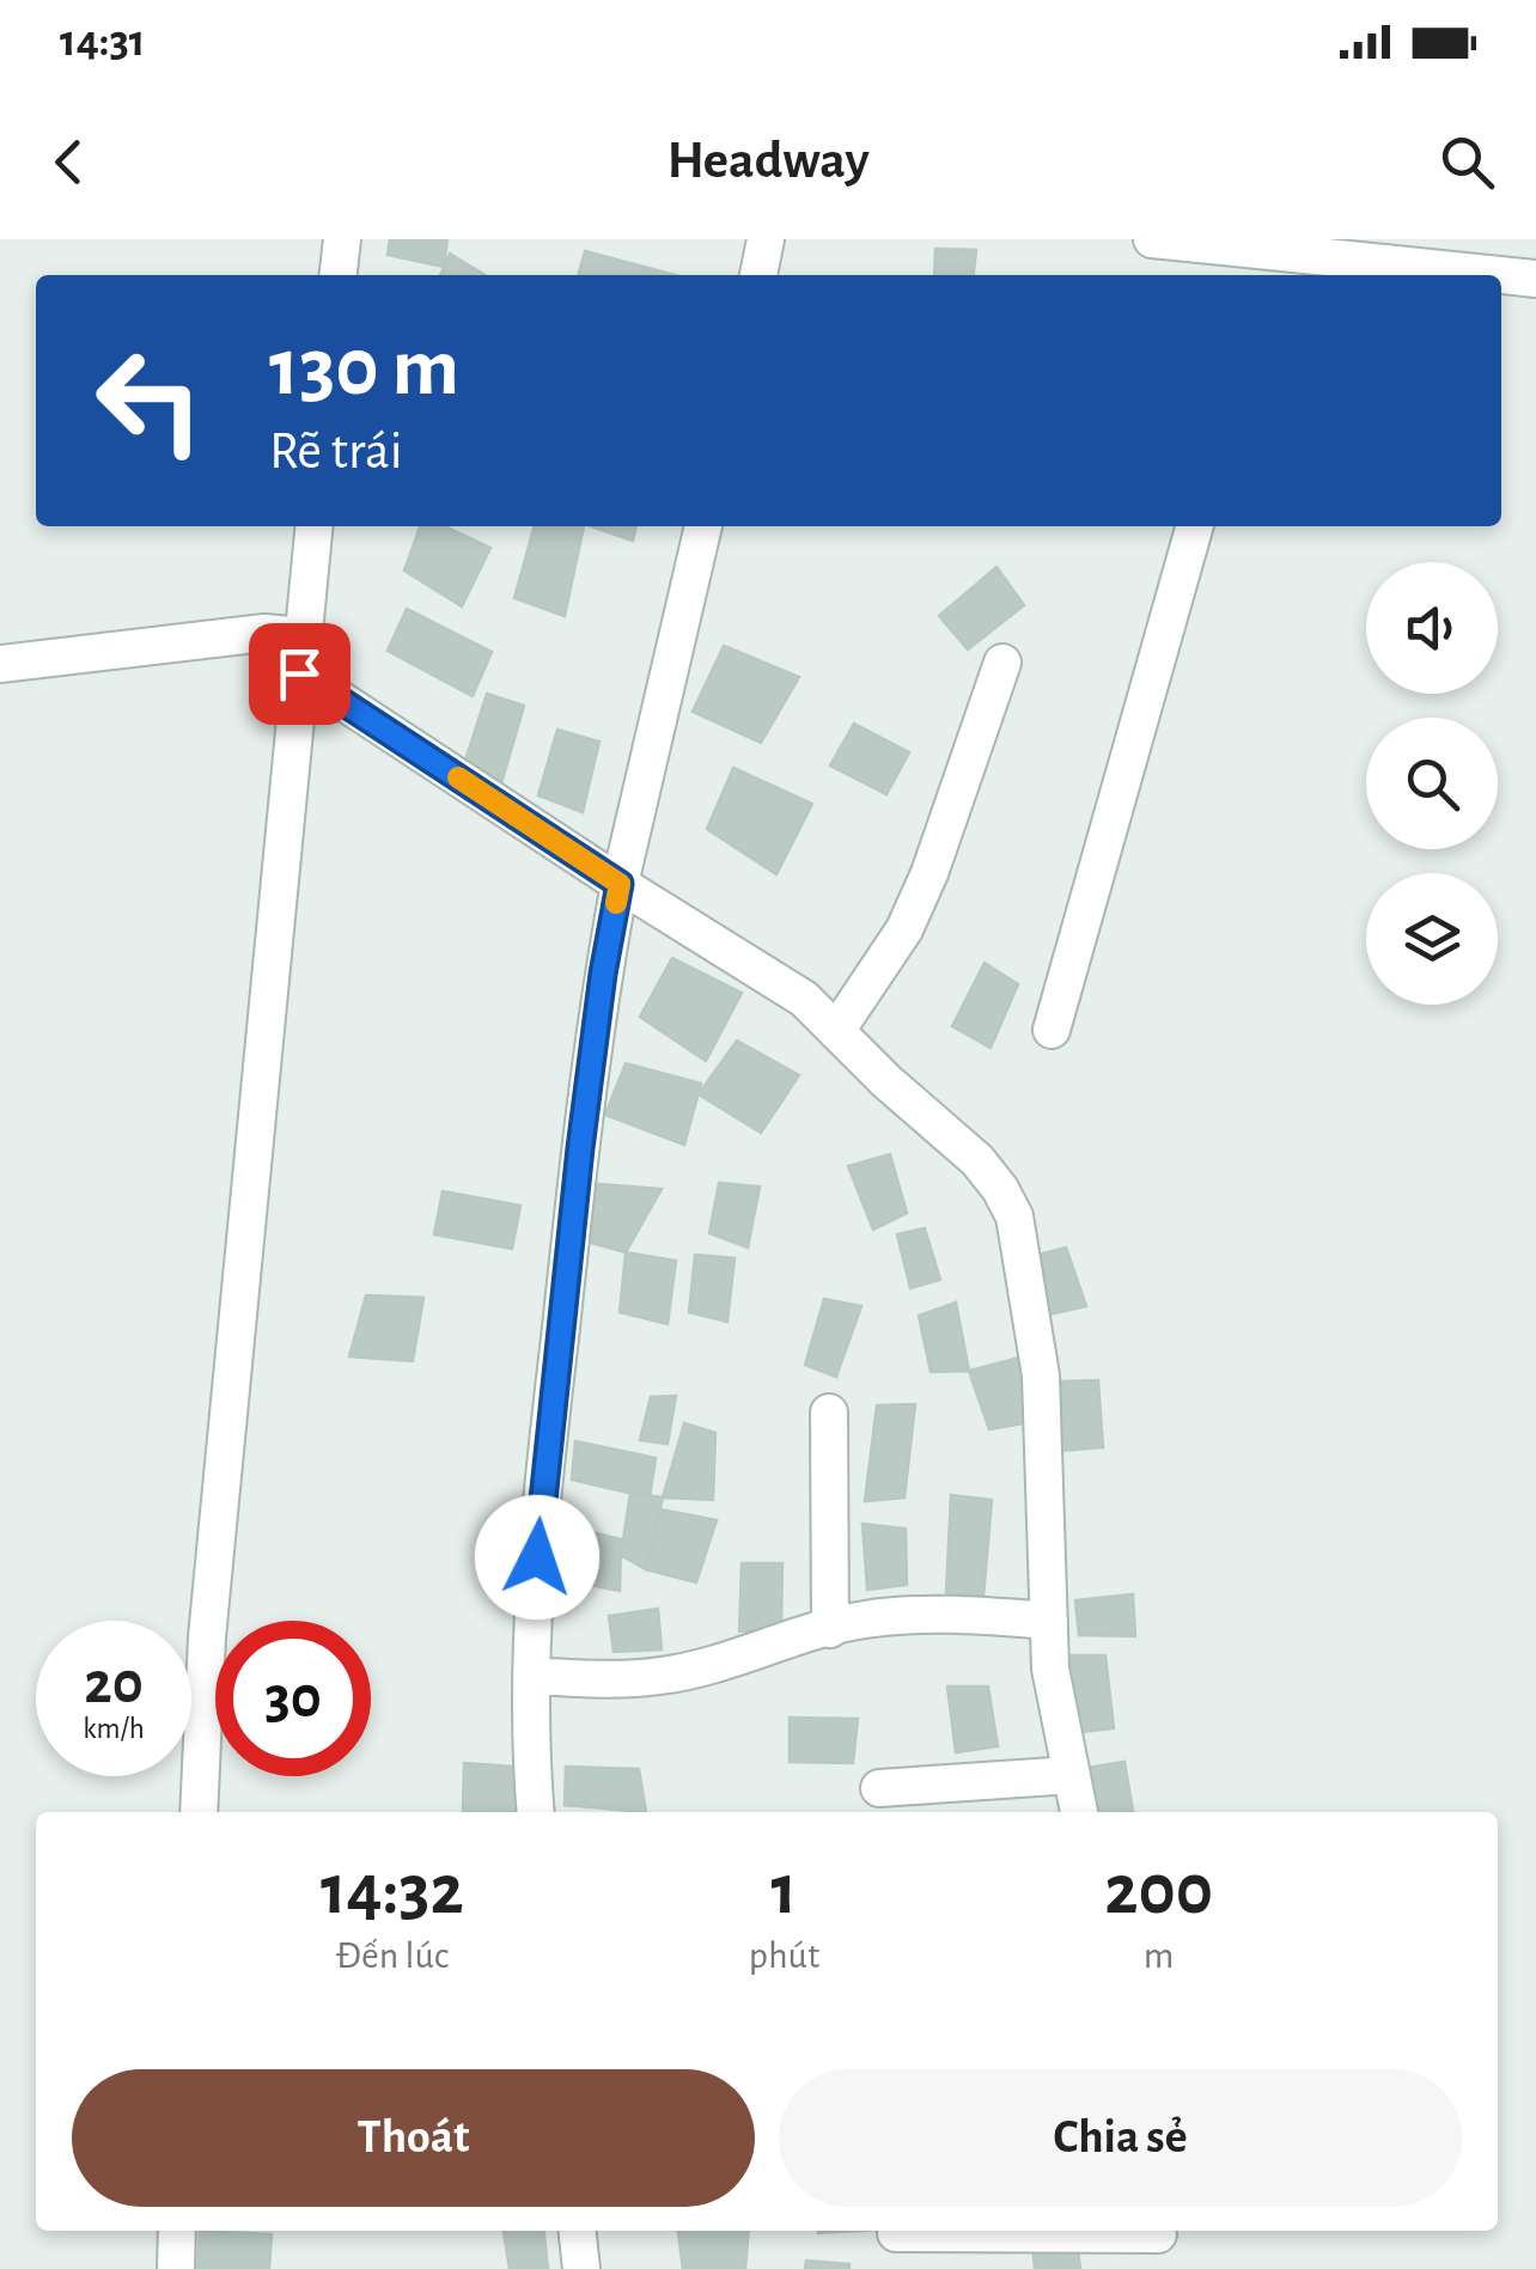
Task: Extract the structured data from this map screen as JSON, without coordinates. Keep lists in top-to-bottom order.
{
  "page": {
    "status": "14:31",
    "header": "Headway",
    "turn": ["130 m", "Rẽ trái"],
    "speed": "20 km/h",
    "limit": "30",
    "eta": [
      "14:32",
      "Đến lúc",
      "1",
      "phút",
      "200",
      "m"
    ],
    "buttons": ["Thoát", "Chia sẻ"]
  }
}
